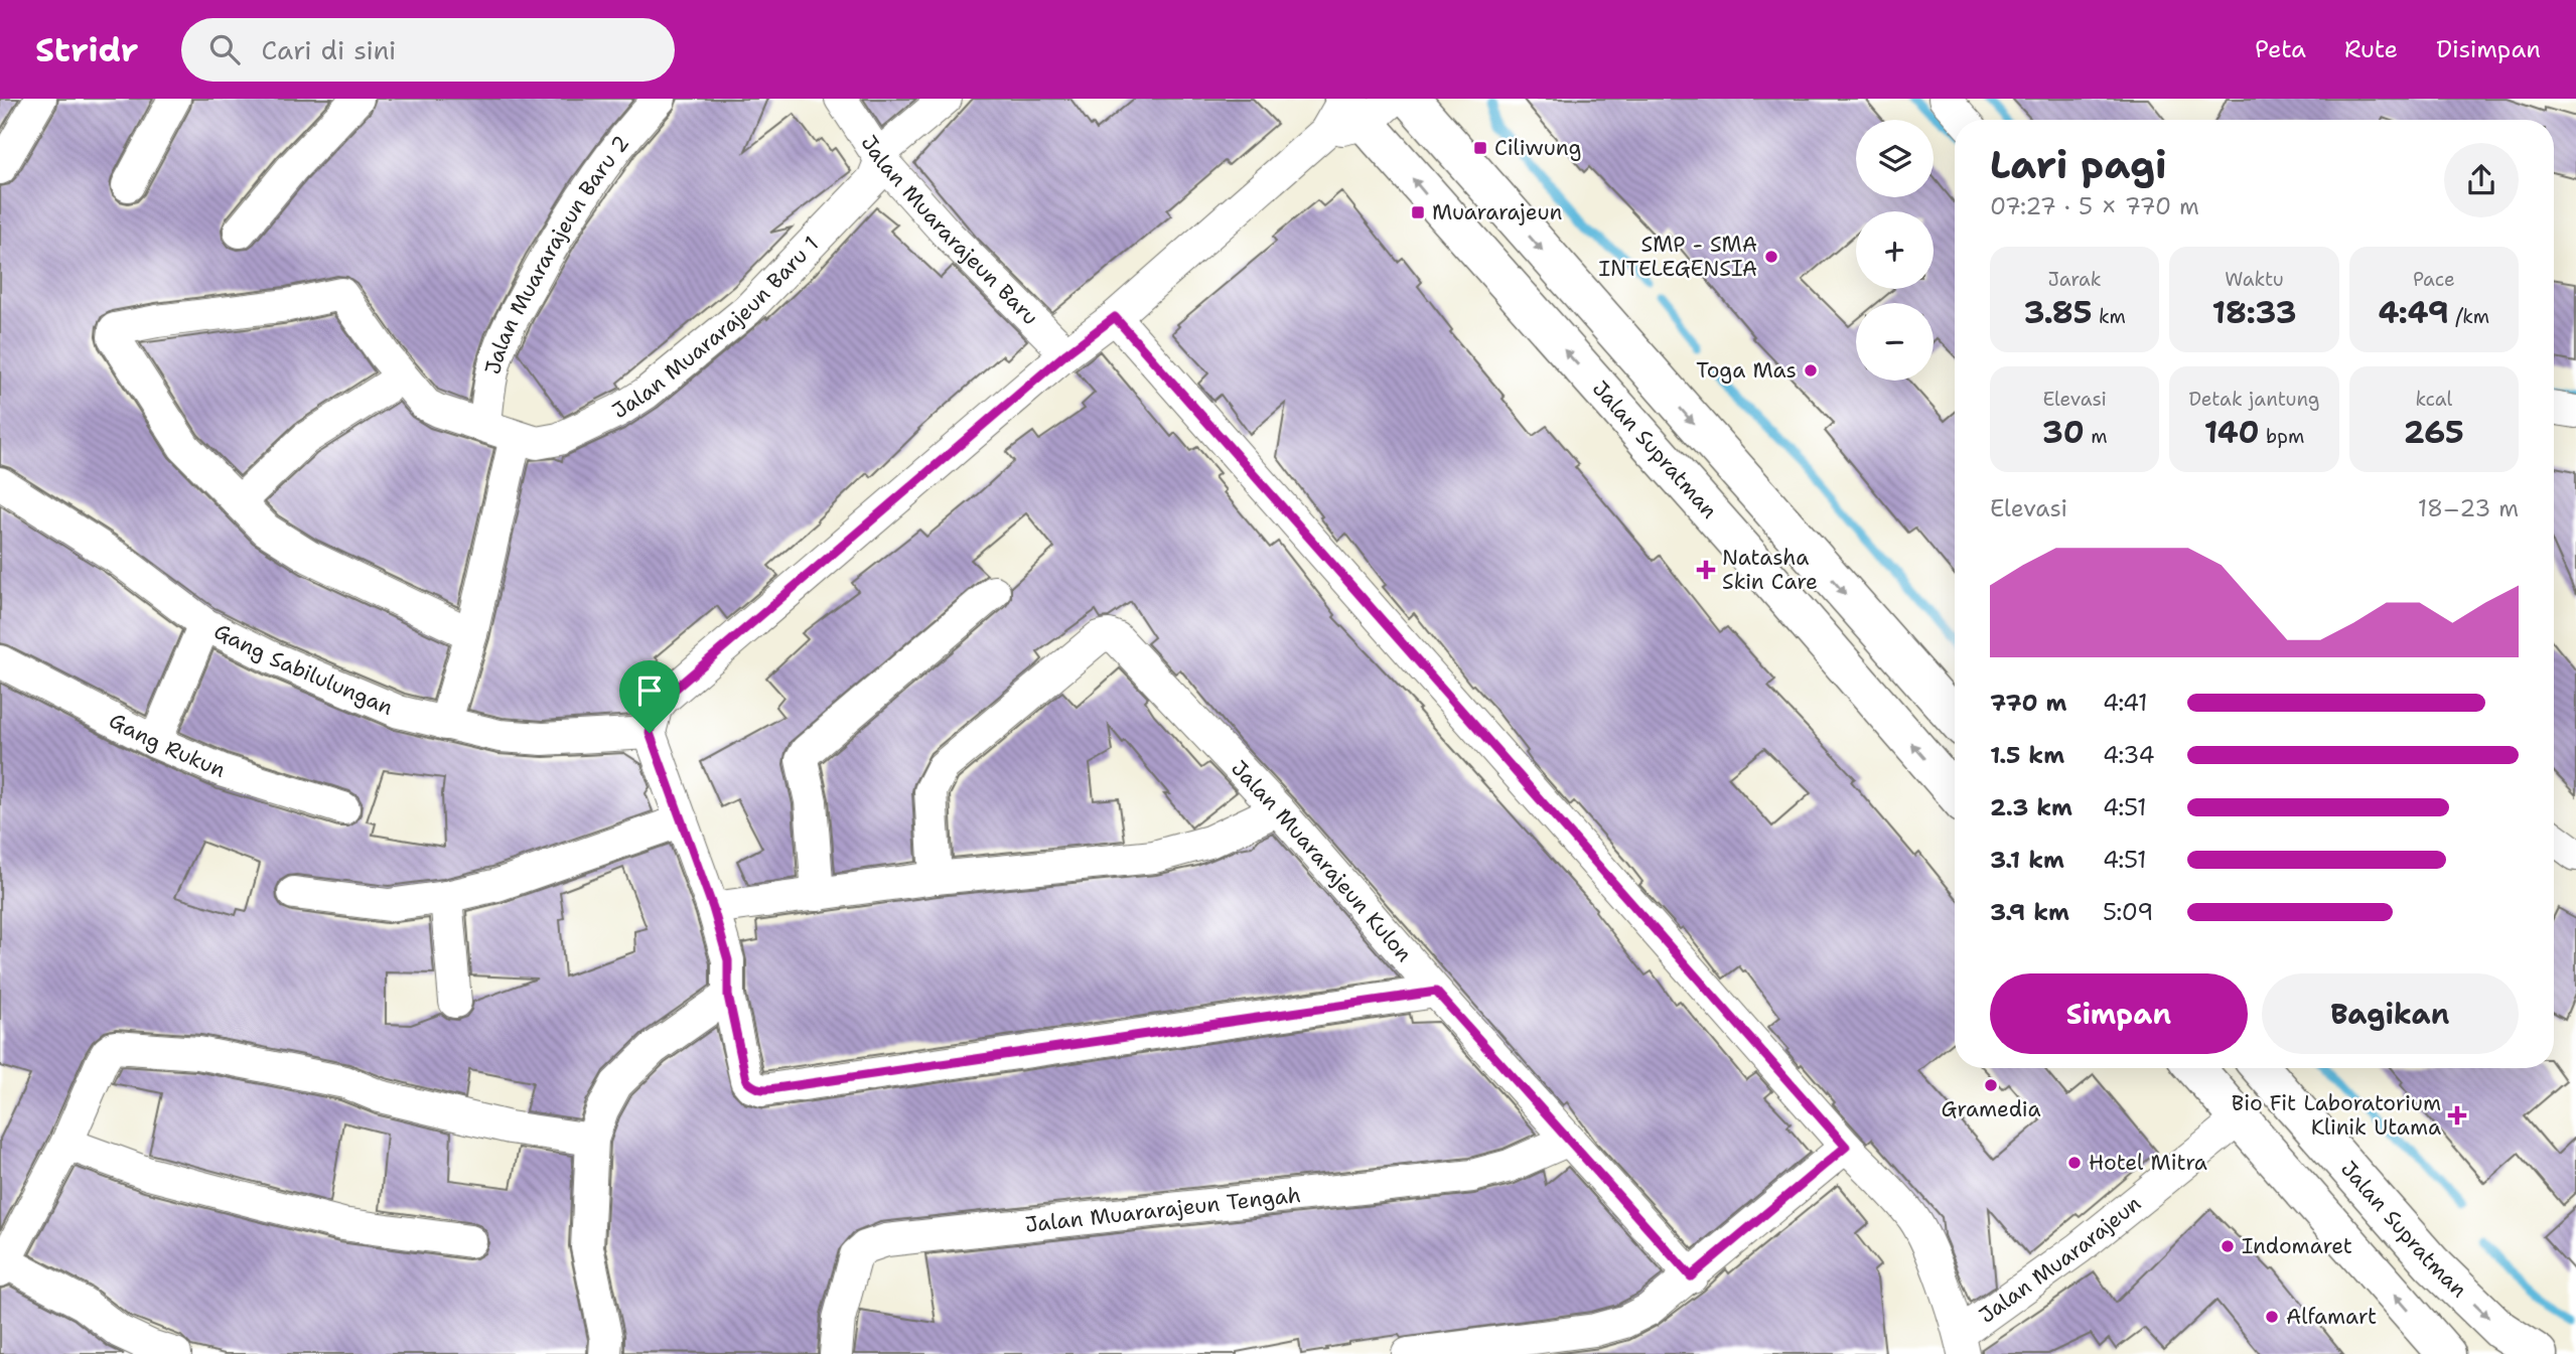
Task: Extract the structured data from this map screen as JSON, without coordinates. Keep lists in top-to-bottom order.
{
  "streets": {
    "main road": ["Jalan Supratman"],
    "street": [
      "Jalan Muararajeun Baru",
      "Jalan Muararajeun Baru 2",
      "Jalan Muararajeun Baru 1",
      "Gang Sabilulungan",
      "Gang Rukun",
      "Jalan Muararajeun Kulon",
      "Jalan Muararajeun Tengah",
      "Jalan Muararajeun"
    ]
  },
  "crossings": [
    ["Jalan Muararajeun Baru", "Jalan Muararajeun Baru 1"],
    ["Jalan Muararajeun Baru 2", "Jalan Muararajeun Baru 1"],
    ["Jalan Muararajeun Kulon", "Jalan Muararajeun Tengah"]
  ],
  "places": {
    "transit": ["Ciliwung", "Muararajeun"],
    "other": [
      "SMP - SMA INTELEGENSIA",
      "Toga Mas",
      "Gramedia",
      "Hotel Mitra",
      "Indomaret",
      "Alfamart"
    ],
    "health": ["Natasha Skin Care", "Bio Fit Laboratorium Klinik Utama"]
  },
  "page": {
    "header": "Stridr",
    "search": "Cari di sini",
    "nav": ["Peta", "Rute", "Disimpan"],
    "map_buttons": ["+", "−"],
    "heading": ["Lari pagi", "07:27 · 5 × 770 m"],
    "stats": [
      ["Jarak", "3.85 km"],
      ["Waktu", "18:33"],
      ["Pace", "4:49 /km"],
      ["Elevasi", "30 m"],
      ["Detak jantung", "140 bpm"],
      ["kcal", "265"]
    ],
    "chart": ["Elevasi", "18–23 m"],
    "list": [
      {
        "name": "770 m",
        "note": "4:41"
      },
      {
        "name": "1.5 km",
        "note": "4:34"
      },
      {
        "name": "2.3 km",
        "note": "4:51"
      },
      {
        "name": "3.1 km",
        "note": "4:51"
      },
      {
        "name": "3.9 km",
        "note": "5:09"
      }
    ],
    "buttons": ["Simpan", "Bagikan"]
  }
}
